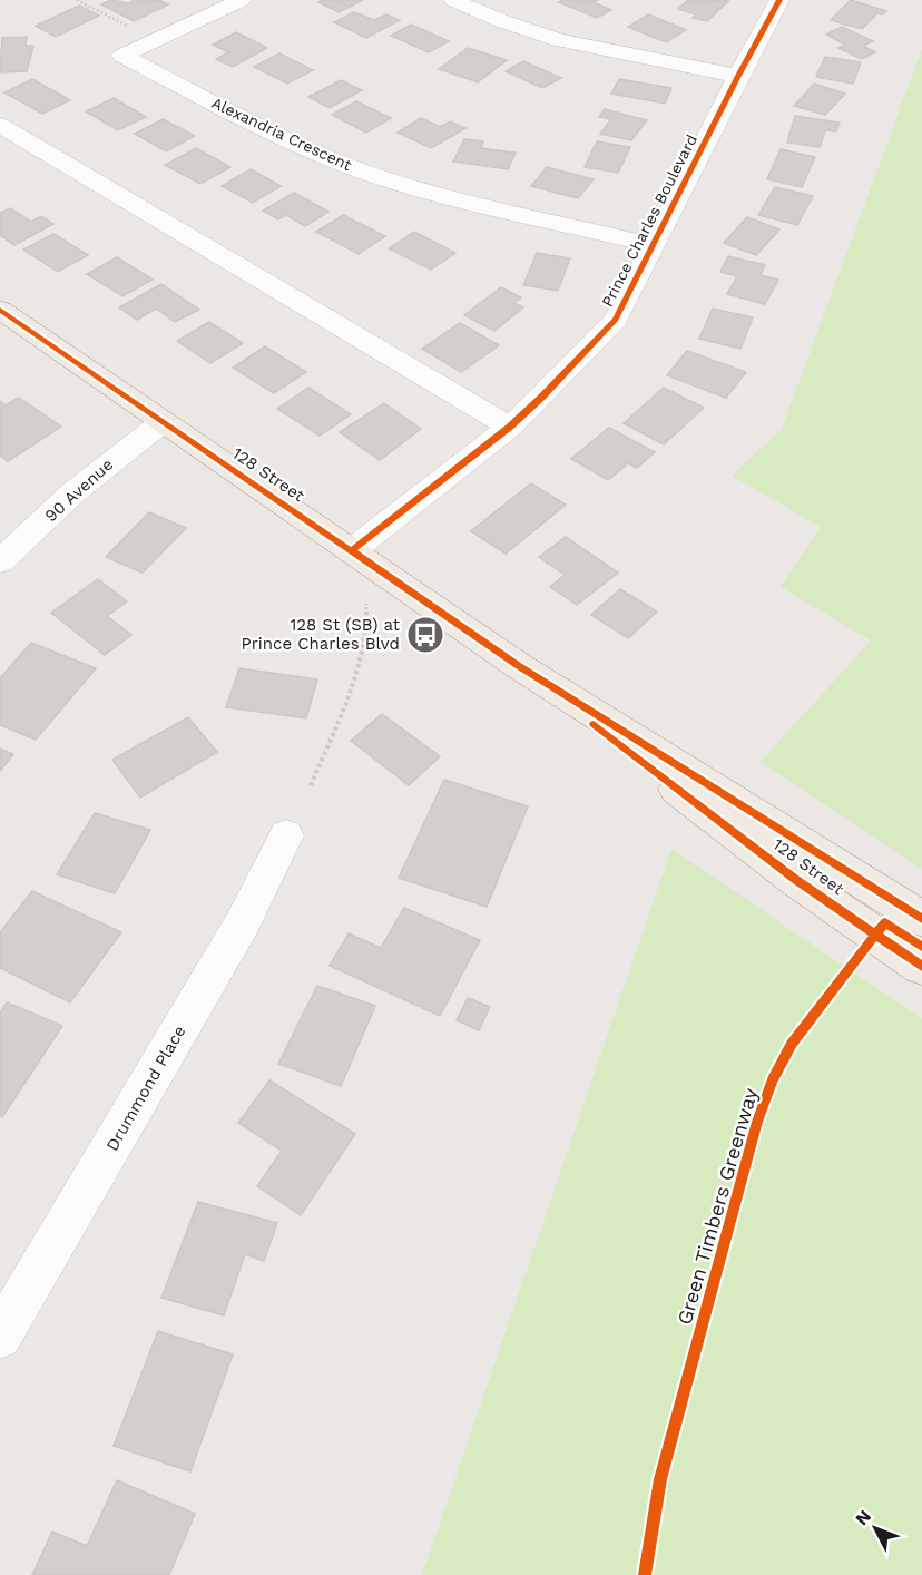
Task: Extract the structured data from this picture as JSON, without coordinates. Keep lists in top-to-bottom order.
{
  "streets": {
    "main road": ["128 Street"],
    "street": [
      "Alexandria Crescent",
      "Prince Charles Boulevard",
      "90 Avenue",
      "Drummond Place"
    ],
    "cycle path": ["Green Timbers Greenway"]
  },
  "crossings": [
    ["Alexandria Crescent", "Prince Charles Boulevard"],
    ["Prince Charles Boulevard", "128 Street"],
    ["128 Street", "90 Avenue"]
  ],
  "places": {
    "bus stop": ["128 St (SB) at Prince Charles Blvd"]
  },
  "north": "top left"
}
